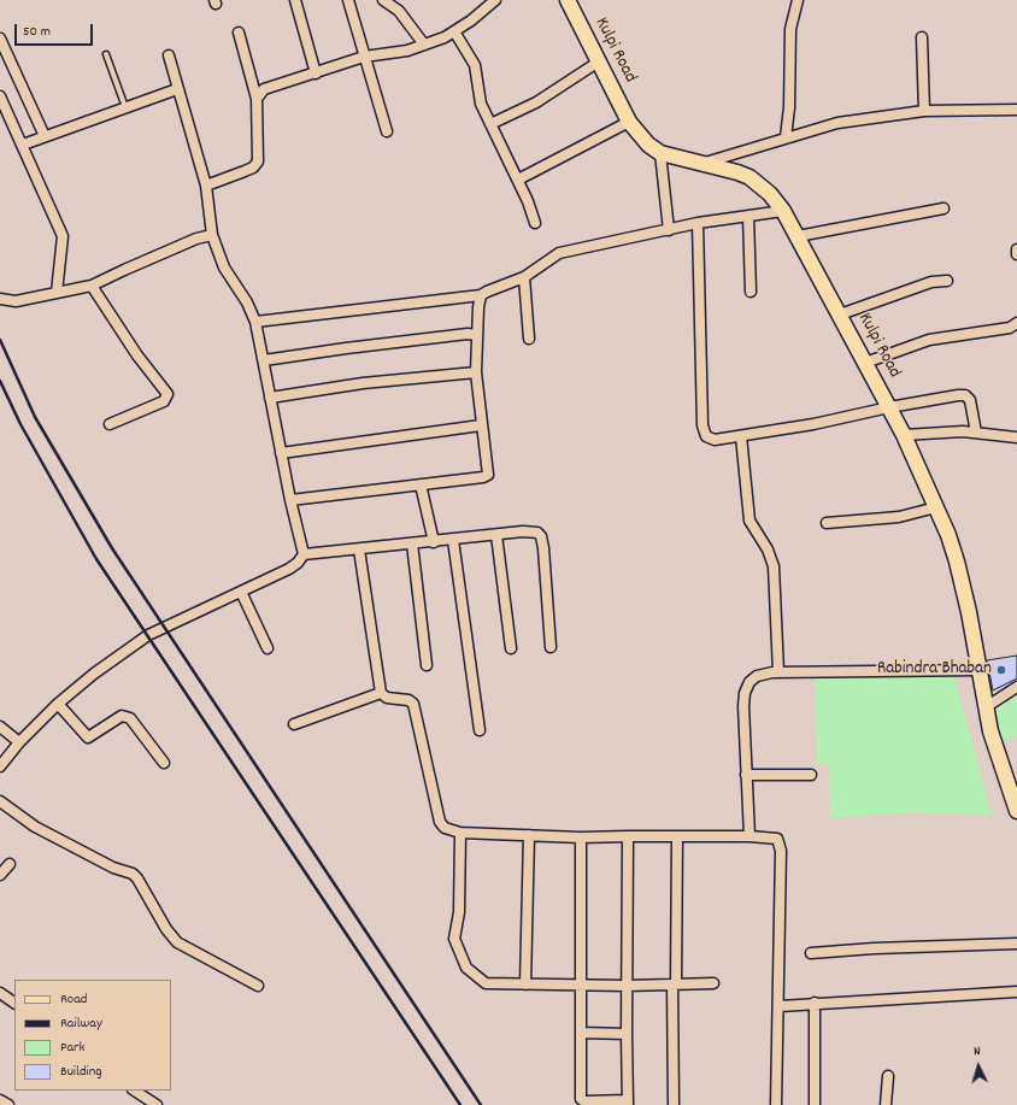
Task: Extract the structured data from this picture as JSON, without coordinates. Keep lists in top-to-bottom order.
{
  "streets": {
    "main road": ["Kulpi Road"]
  },
  "places": ["Rabindra Bhaban"],
  "legend": [
    "Road",
    "Railway",
    "Park",
    "Building"
  ],
  "scale_bar": "50 m",
  "north": "top"
}
